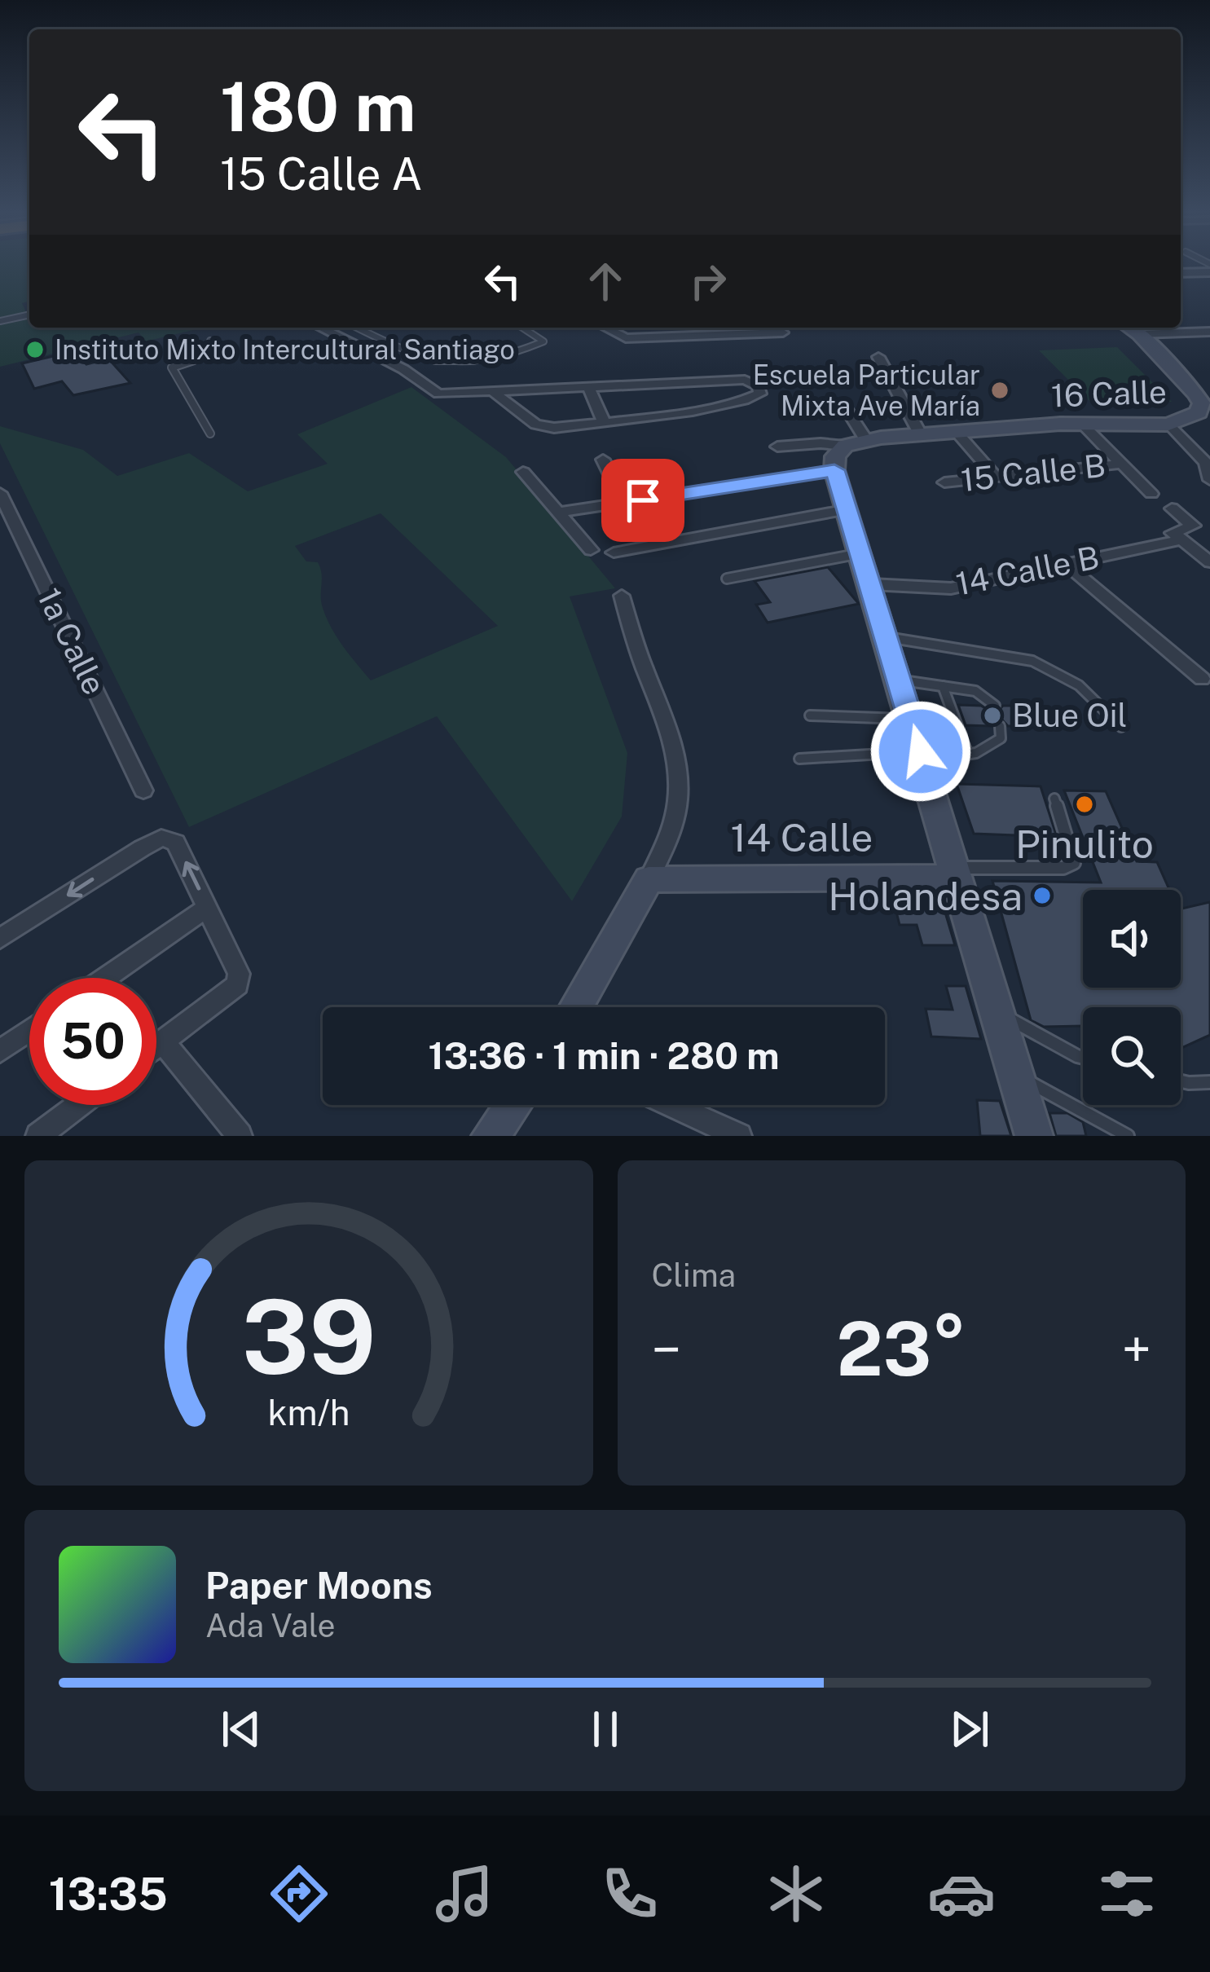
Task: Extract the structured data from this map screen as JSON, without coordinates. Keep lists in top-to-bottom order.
{
  "streets": {
    "main road": ["16 Calle", "14 Calle"],
    "street": ["15 Calle B", "14 Calle B", "1a Calle"]
  },
  "places": [
    "Instituto Mixto Intercultural Santiago",
    "Escuela Particular Mixta Ave María",
    "Blue Oil",
    "Pinulito",
    "Holandesa"
  ],
  "page": {
    "turn": ["180 m", "15 Calle A"],
    "limit": "50",
    "trip": "13:36 · 1 min · 280 m",
    "tile": "Clima",
    "heat": ["−", "23°", "+"],
    "song": ["Paper Moons", "Ada Vale"],
    "tabs": "13:35",
    "gauge": ["39", "km/h"]
  }
}
